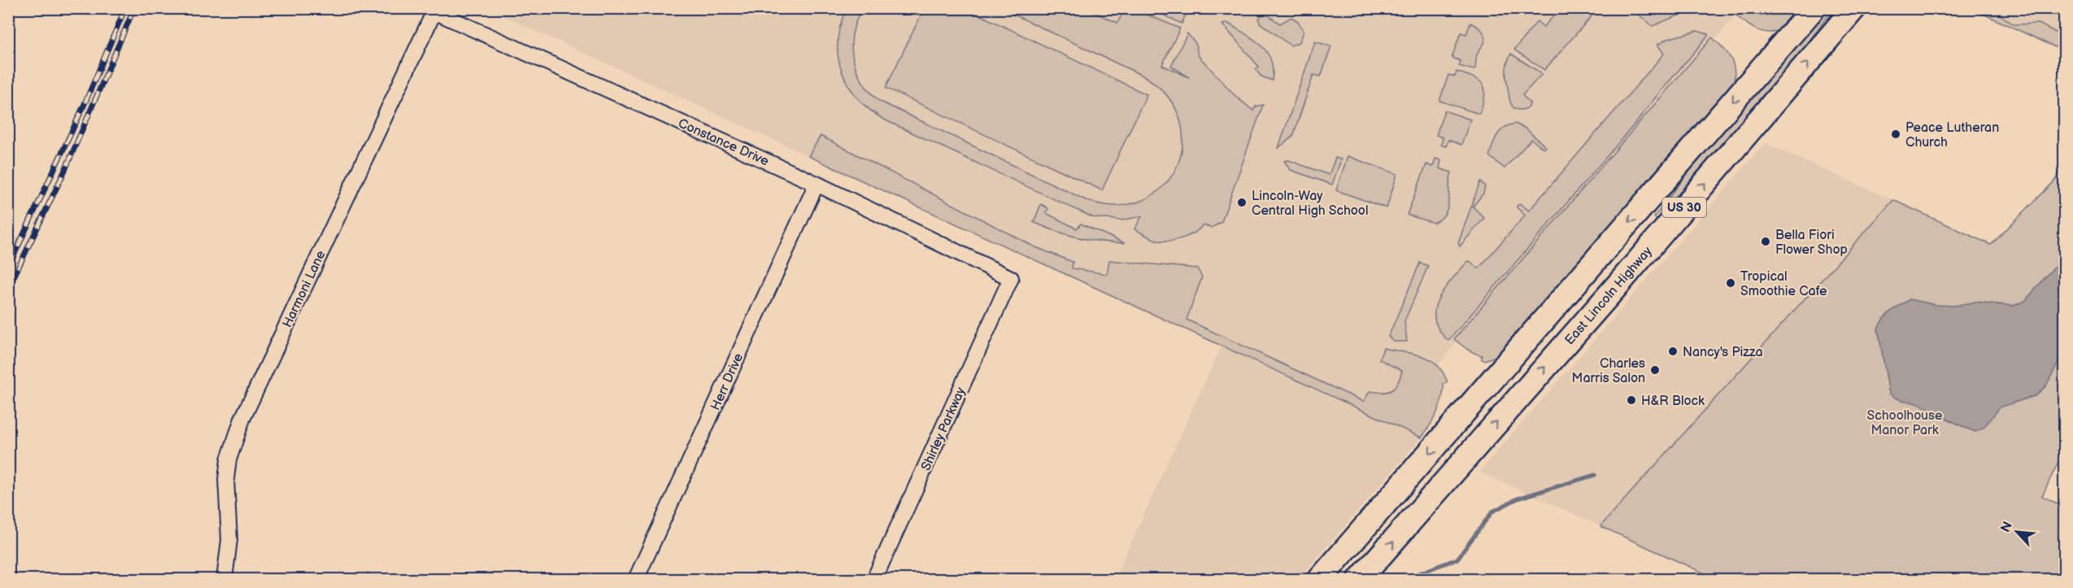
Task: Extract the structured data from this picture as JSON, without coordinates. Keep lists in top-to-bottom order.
{
  "streets": {
    "main road": ["US 30", "East Lincoln Highway"],
    "street": [
      "Constance Drive",
      "Harmoni Lane",
      "Herr Drive",
      "Shirley Parkway"
    ]
  },
  "crossings": [
    ["Constance Drive", "Harmoni Lane"],
    ["Constance Drive", "Herr Drive"],
    ["Constance Drive", "Shirley Parkway"]
  ],
  "parks": ["Schoolhouse Manor Park"],
  "places": [
    "Peace Lutheran Church",
    "Lincoln-Way Central High School",
    "Bella Fiori Flower Shop",
    "Tropical Smoothie Cafe",
    "Nancy's Pizza",
    "Charles Marris Salon",
    "H&R Block"
  ],
  "north": "top left"
}
